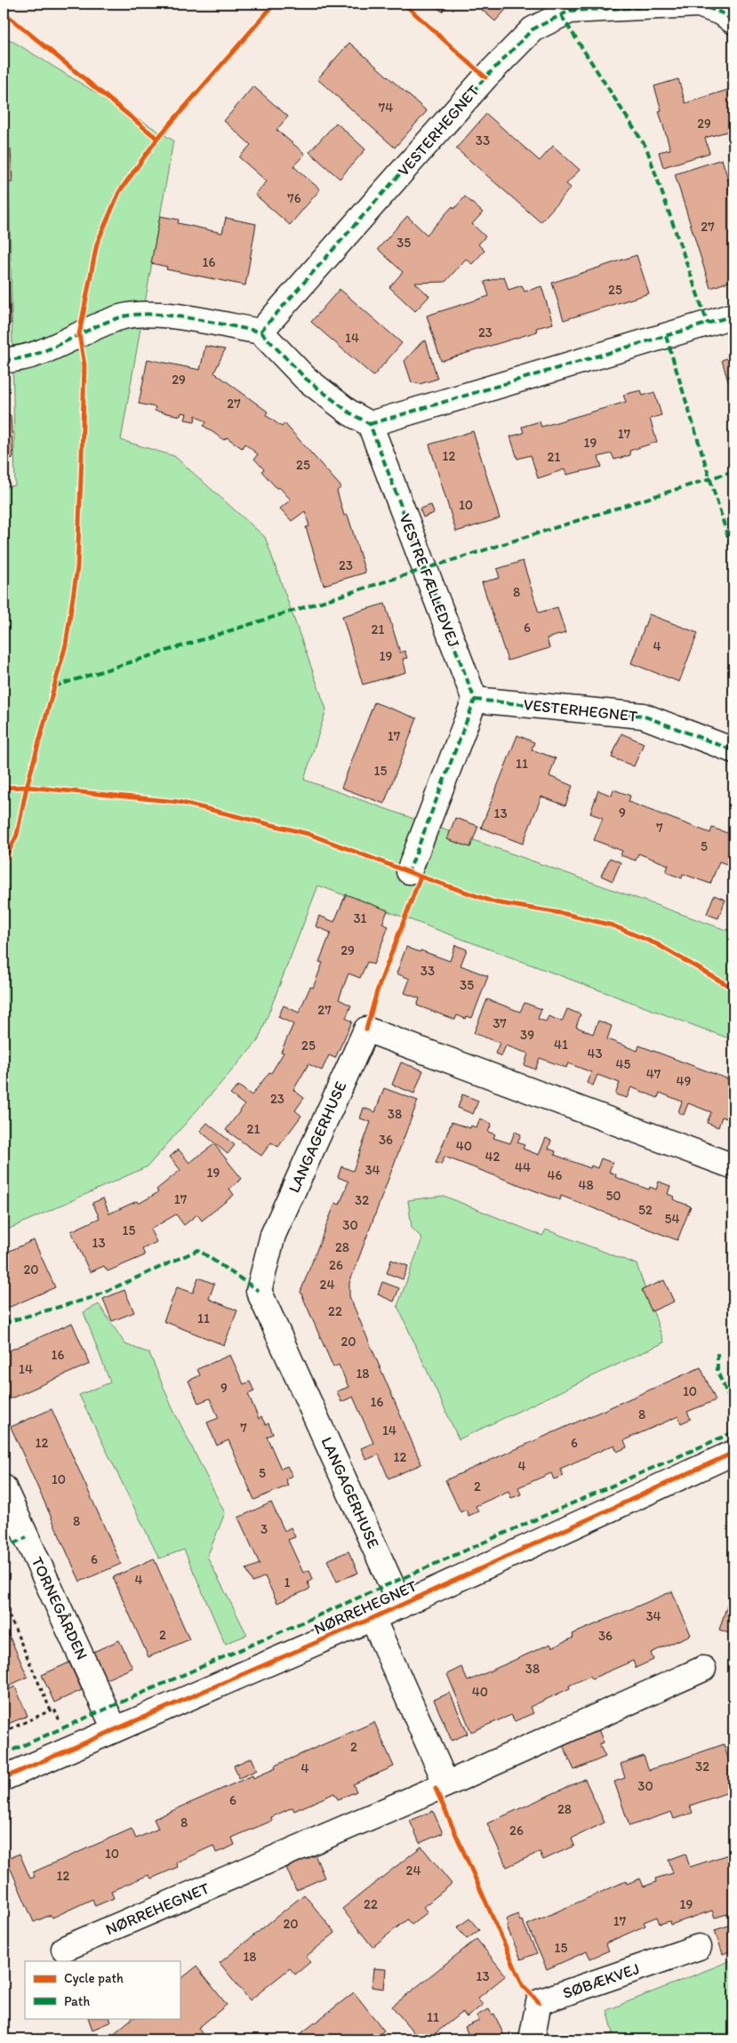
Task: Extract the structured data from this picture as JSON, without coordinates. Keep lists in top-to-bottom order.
{
  "streets": {
    "street": [
      "VESTERHEGNET",
      "VESTRE FÆLLEDVEJ",
      "LANGAGERHUSE",
      "NØRREHEGNET",
      "TORNEGÅRDEN",
      "SØBÆKVEJ"
    ]
  },
  "crossings": [
    ["VESTERHEGNET", "VESTRE FÆLLEDVEJ"],
    ["LANGAGERHUSE", "NØRREHEGNET"],
    ["NØRREHEGNET", "TORNEGÅRDEN"]
  ],
  "house_numbers": [
    "74",
    "29",
    "33",
    "76",
    "27",
    "35",
    "16",
    "25",
    "23",
    "14",
    "29",
    "27",
    "17",
    "19",
    "12",
    "21",
    "25",
    "10",
    "23",
    "8",
    "6",
    "21",
    "4",
    "19",
    "17",
    "11",
    "15",
    "9",
    "13",
    "7",
    "5",
    "31",
    "29",
    "33",
    "35",
    "27",
    "37",
    "39",
    "41",
    "25",
    "43",
    "45",
    "47",
    "49",
    "23",
    "38",
    "21",
    "36",
    "40",
    "42",
    "44",
    "34",
    "19",
    "46",
    "48",
    "50",
    "17",
    "32",
    "52",
    "54",
    "30",
    "15",
    "13",
    "28",
    "26",
    "20",
    "24",
    "22",
    "11",
    "20",
    "16",
    "14",
    "18",
    "9",
    "10",
    "16",
    "8",
    "7",
    "14",
    "12",
    "6",
    "12",
    "4",
    "5",
    "10",
    "2",
    "8",
    "3",
    "6",
    "4",
    "1",
    "34",
    "2",
    "36",
    "38",
    "40",
    "2",
    "32",
    "4",
    "30",
    "6",
    "28",
    "8",
    "26",
    "10",
    "24",
    "12",
    "22",
    "19",
    "17",
    "20",
    "15",
    "18",
    "13",
    "11"
  ],
  "legend": ["Cycle path", "Path"]
}
